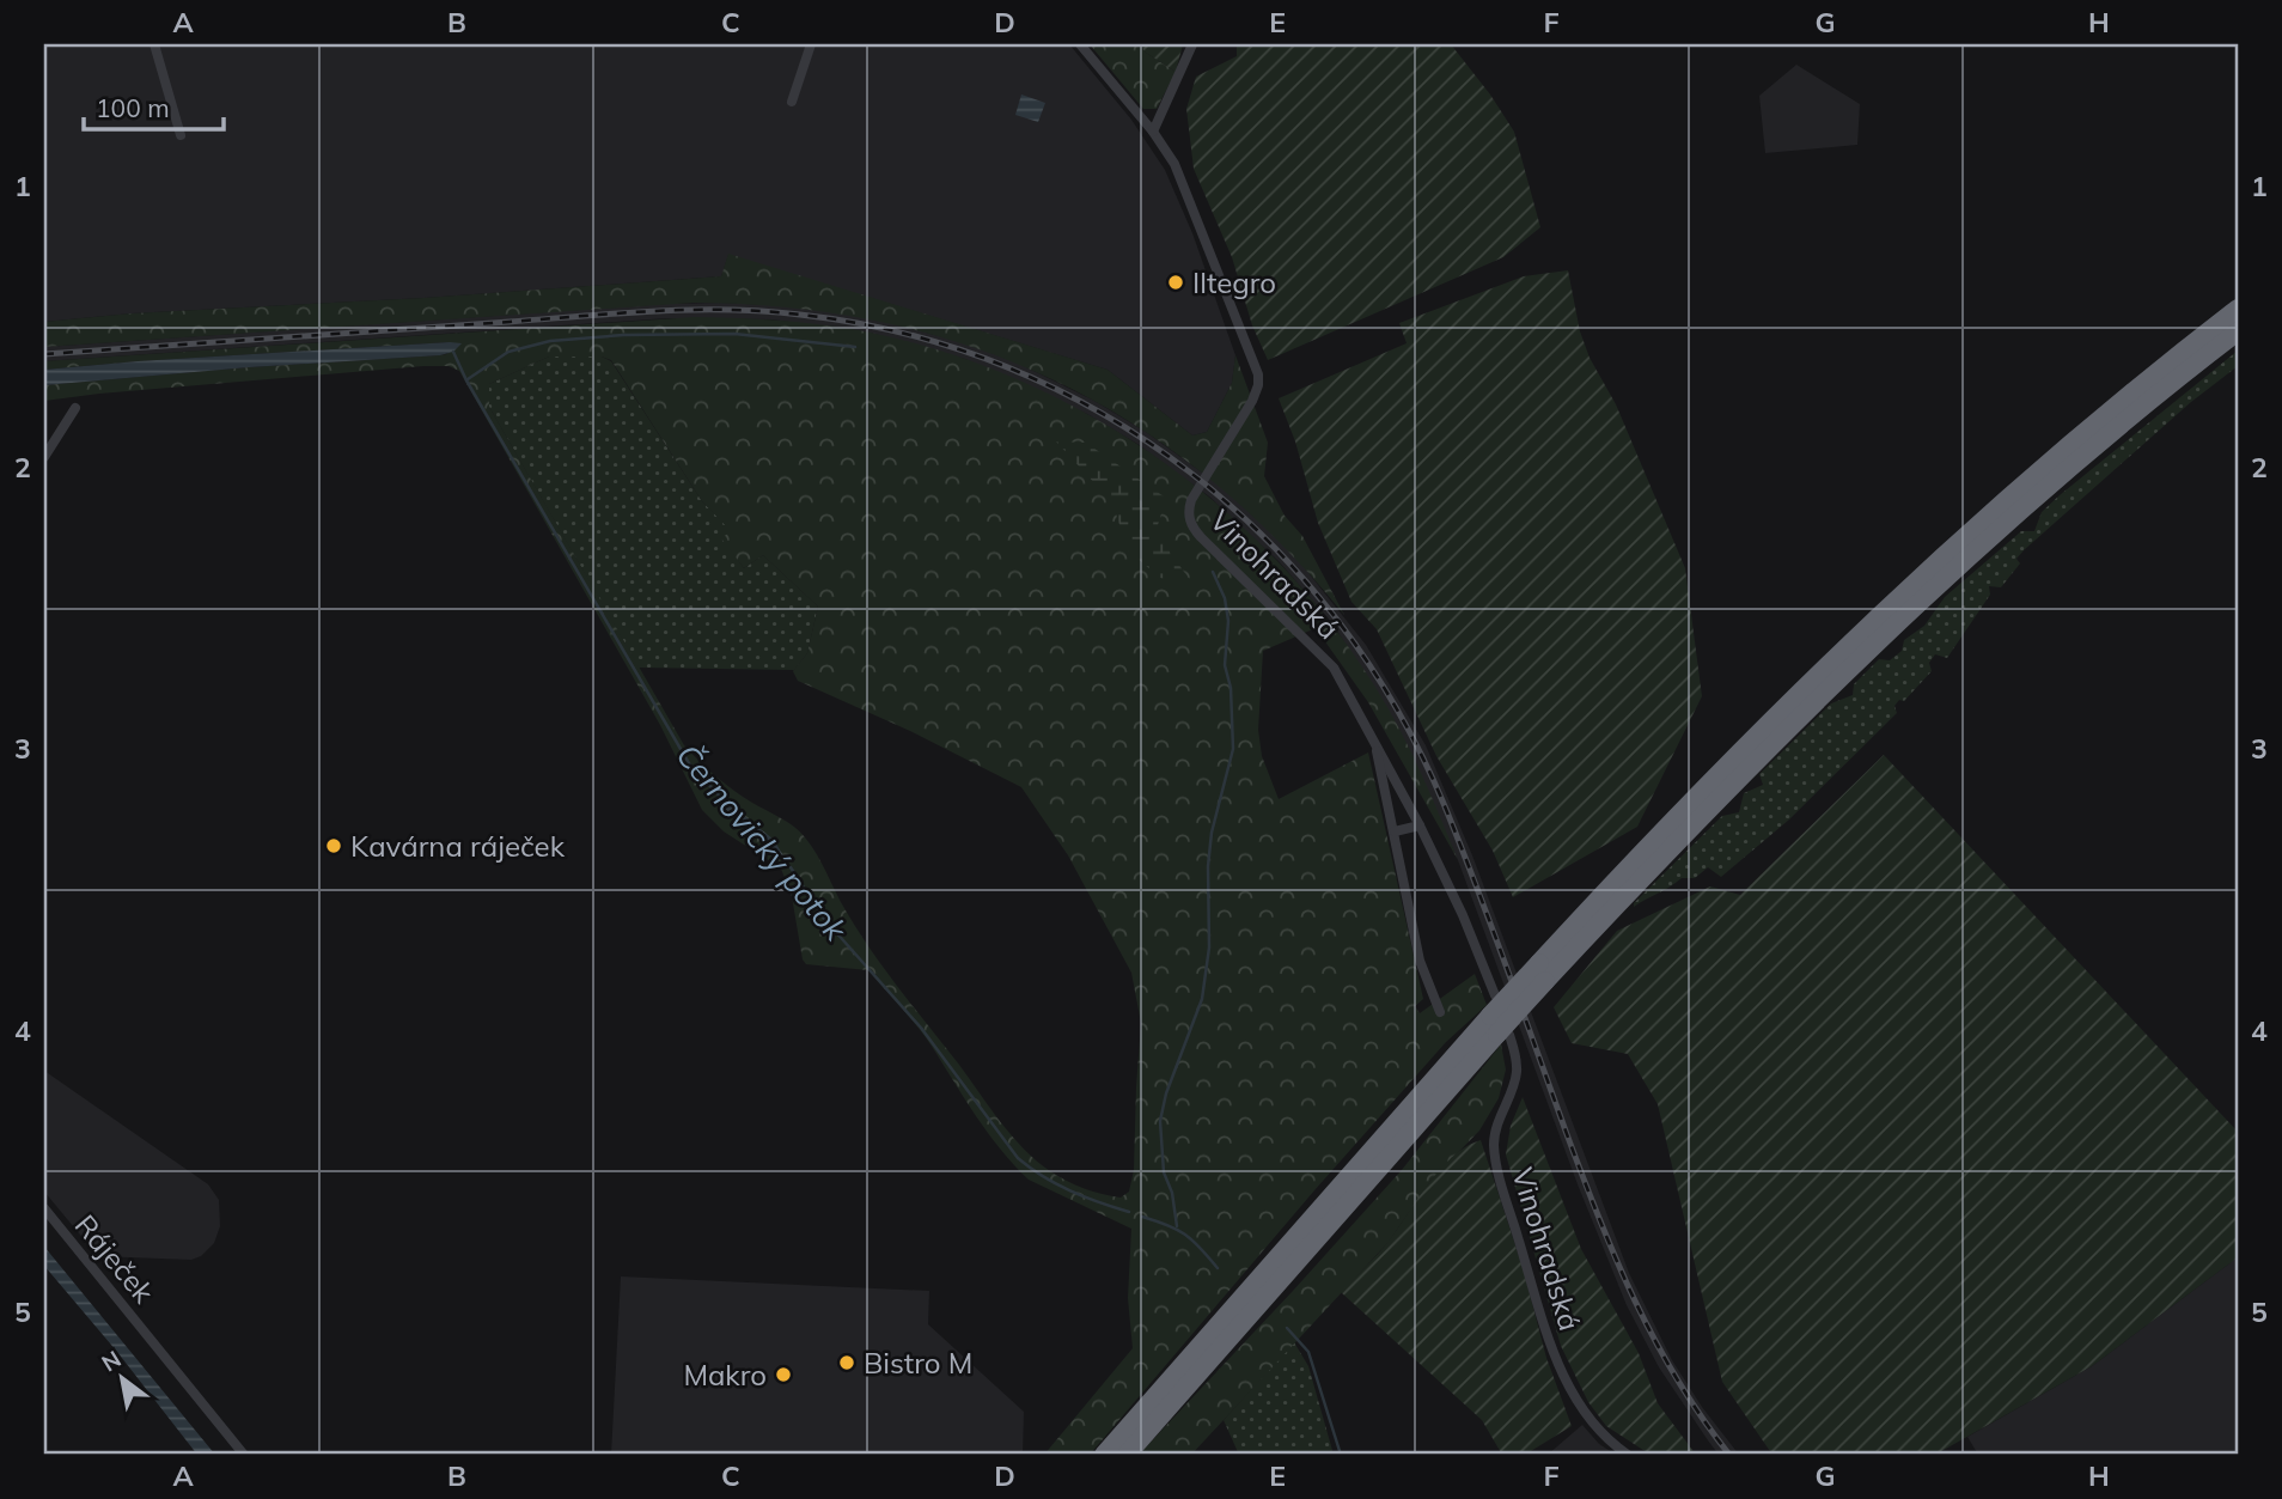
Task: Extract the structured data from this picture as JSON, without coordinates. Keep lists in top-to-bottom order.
{
  "streets": {
    "street": ["Vinohradská", "Ráječek"]
  },
  "water": ["Černovický potok"],
  "places": [
    "Iltegro",
    "Kavárna ráječek",
    "Bistro M",
    "Makro"
  ],
  "scale_bar": "100 m",
  "north": "top left",
  "grid": {
    "columns": [
      "A",
      "B",
      "C",
      "D",
      "E",
      "F",
      "G",
      "H"
    ],
    "rows": [
      "1",
      "2",
      "3",
      "4",
      "5"
    ]
  }
}
